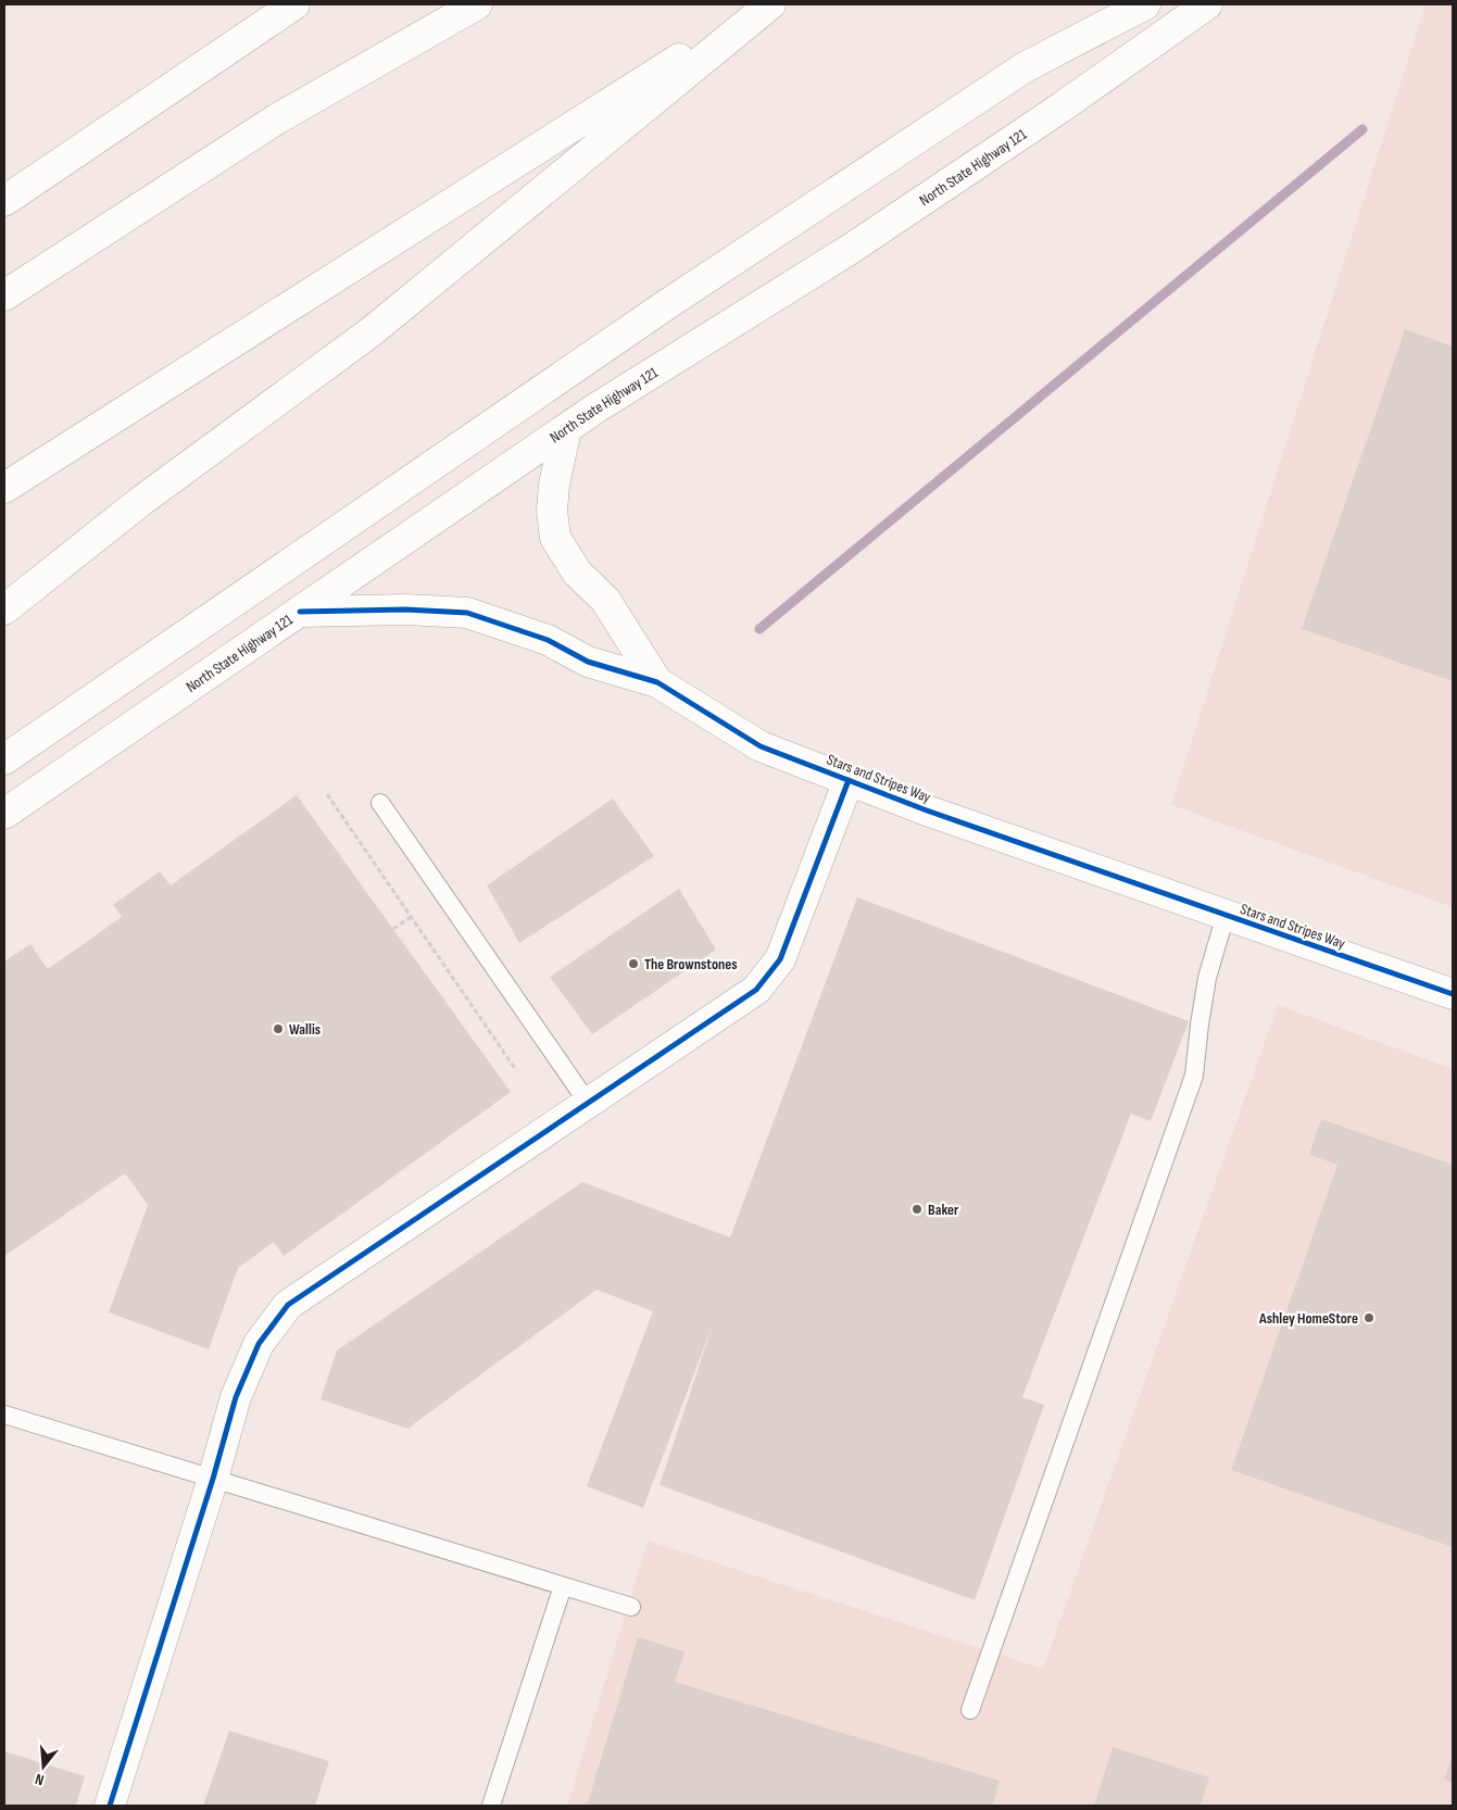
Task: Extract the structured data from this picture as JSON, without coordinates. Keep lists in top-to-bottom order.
{
  "streets": {
    "main road": ["North State Highway 121", "Stars and Stripes Way"]
  },
  "crossings": [
    ["North State Highway 121", "Stars and Stripes Way"]
  ],
  "places": [
    "The Brownstones",
    "Wallis",
    "Baker",
    "Ashley HomeStore"
  ],
  "north": "bottom"
}
